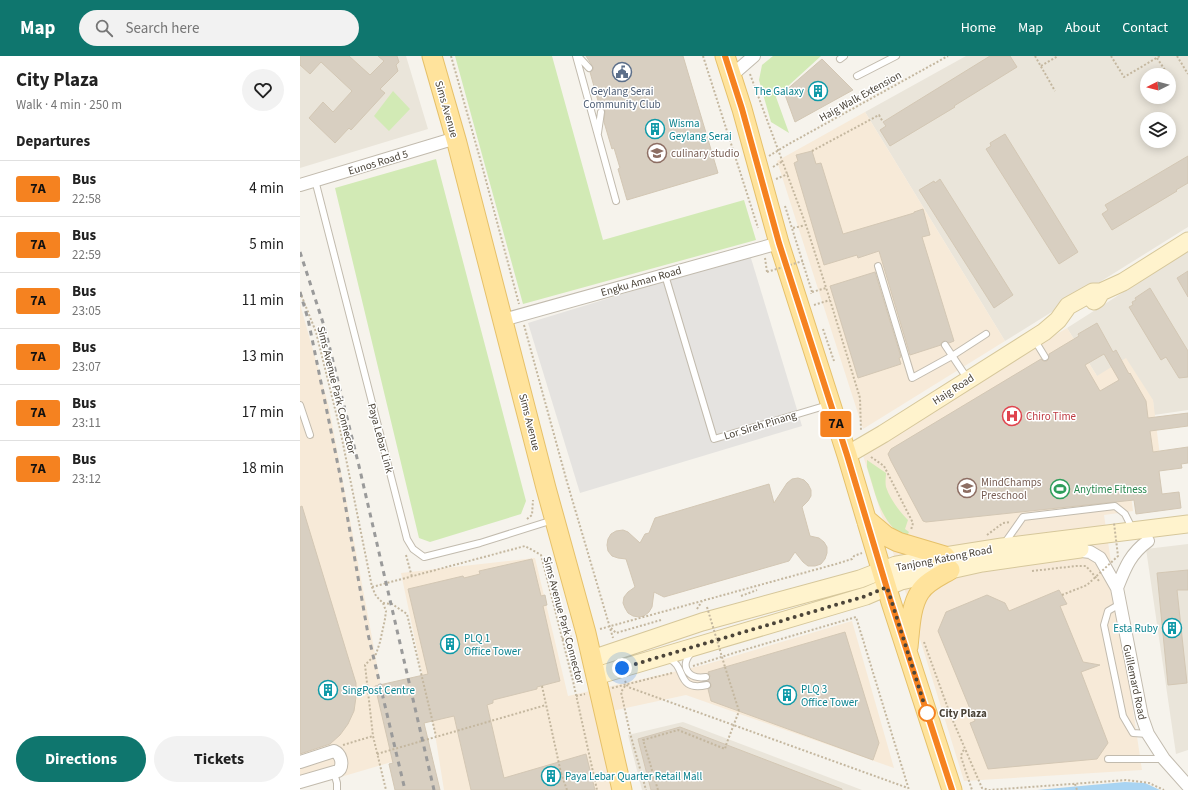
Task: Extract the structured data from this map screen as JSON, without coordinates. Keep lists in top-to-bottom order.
{
  "streets": {
    "main road": ["Sims Avenue", "Haig Road", "Tanjong Katong Road"],
    "street": ["Eunos Road 5", "Engku Aman Road", "Guillemard Road"],
    "lane": ["Lor Sireh Pinang", "Paya Lebar Link"],
    "path": ["Haig Walk Extension", "Sims Avenue Park Connector"]
  },
  "crossings": [
    ["Sims Avenue", "Eunos Road 5"],
    ["Sims Avenue", "Engku Aman Road"],
    ["Sims Avenue", "Paya Lebar Link"],
    ["Sims Avenue", "Tanjong Katong Road"],
    ["Eunos Road 5", "Paya Lebar Link"],
    ["Engku Aman Road", "Lor Sireh Pinang"],
    ["Tanjong Katong Road", "Guillemard Road"]
  ],
  "places": {
    "public building": ["Geylang Serai Community Club"],
    "building": [
      "The Galaxy",
      "Wisma Geylang Serai",
      "Esta Ruby",
      "PLQ 1 Office Tower",
      "SingPost Centre",
      "PLQ 3 Office Tower",
      "Paya Lebar Quarter Retail Mall"
    ],
    "school or university": ["culinary studio", "MindChamps Preschool"],
    "hospital": ["Chiro Time"],
    "sports": ["Anytime Fitness"],
    "other": ["City Plaza"]
  },
  "lines": ["bus line 7A"],
  "north": "left",
  "page": {
    "header": "Map",
    "search": "Search here",
    "nav": [
      "Home",
      "Map",
      "About",
      "Contact"
    ],
    "heading": [
      ["City Plaza", "Walk · 4 min · 250 m"],
      "Departures"
    ],
    "on_map": "7A",
    "list": [
      {
        "mark": "7A",
        "name": "Bus",
        "note": "22:58",
        "value": "4 min"
      },
      {
        "mark": "7A",
        "name": "Bus",
        "note": "22:59",
        "value": "5 min"
      },
      {
        "mark": "7A",
        "name": "Bus",
        "note": "23:05",
        "value": "11 min"
      },
      {
        "mark": "7A",
        "name": "Bus",
        "note": "23:07",
        "value": "13 min"
      },
      {
        "mark": "7A",
        "name": "Bus",
        "note": "23:11",
        "value": "17 min"
      },
      {
        "mark": "7A",
        "name": "Bus",
        "note": "23:12",
        "value": "18 min"
      }
    ],
    "buttons": ["Directions", "Tickets"]
  }
}
